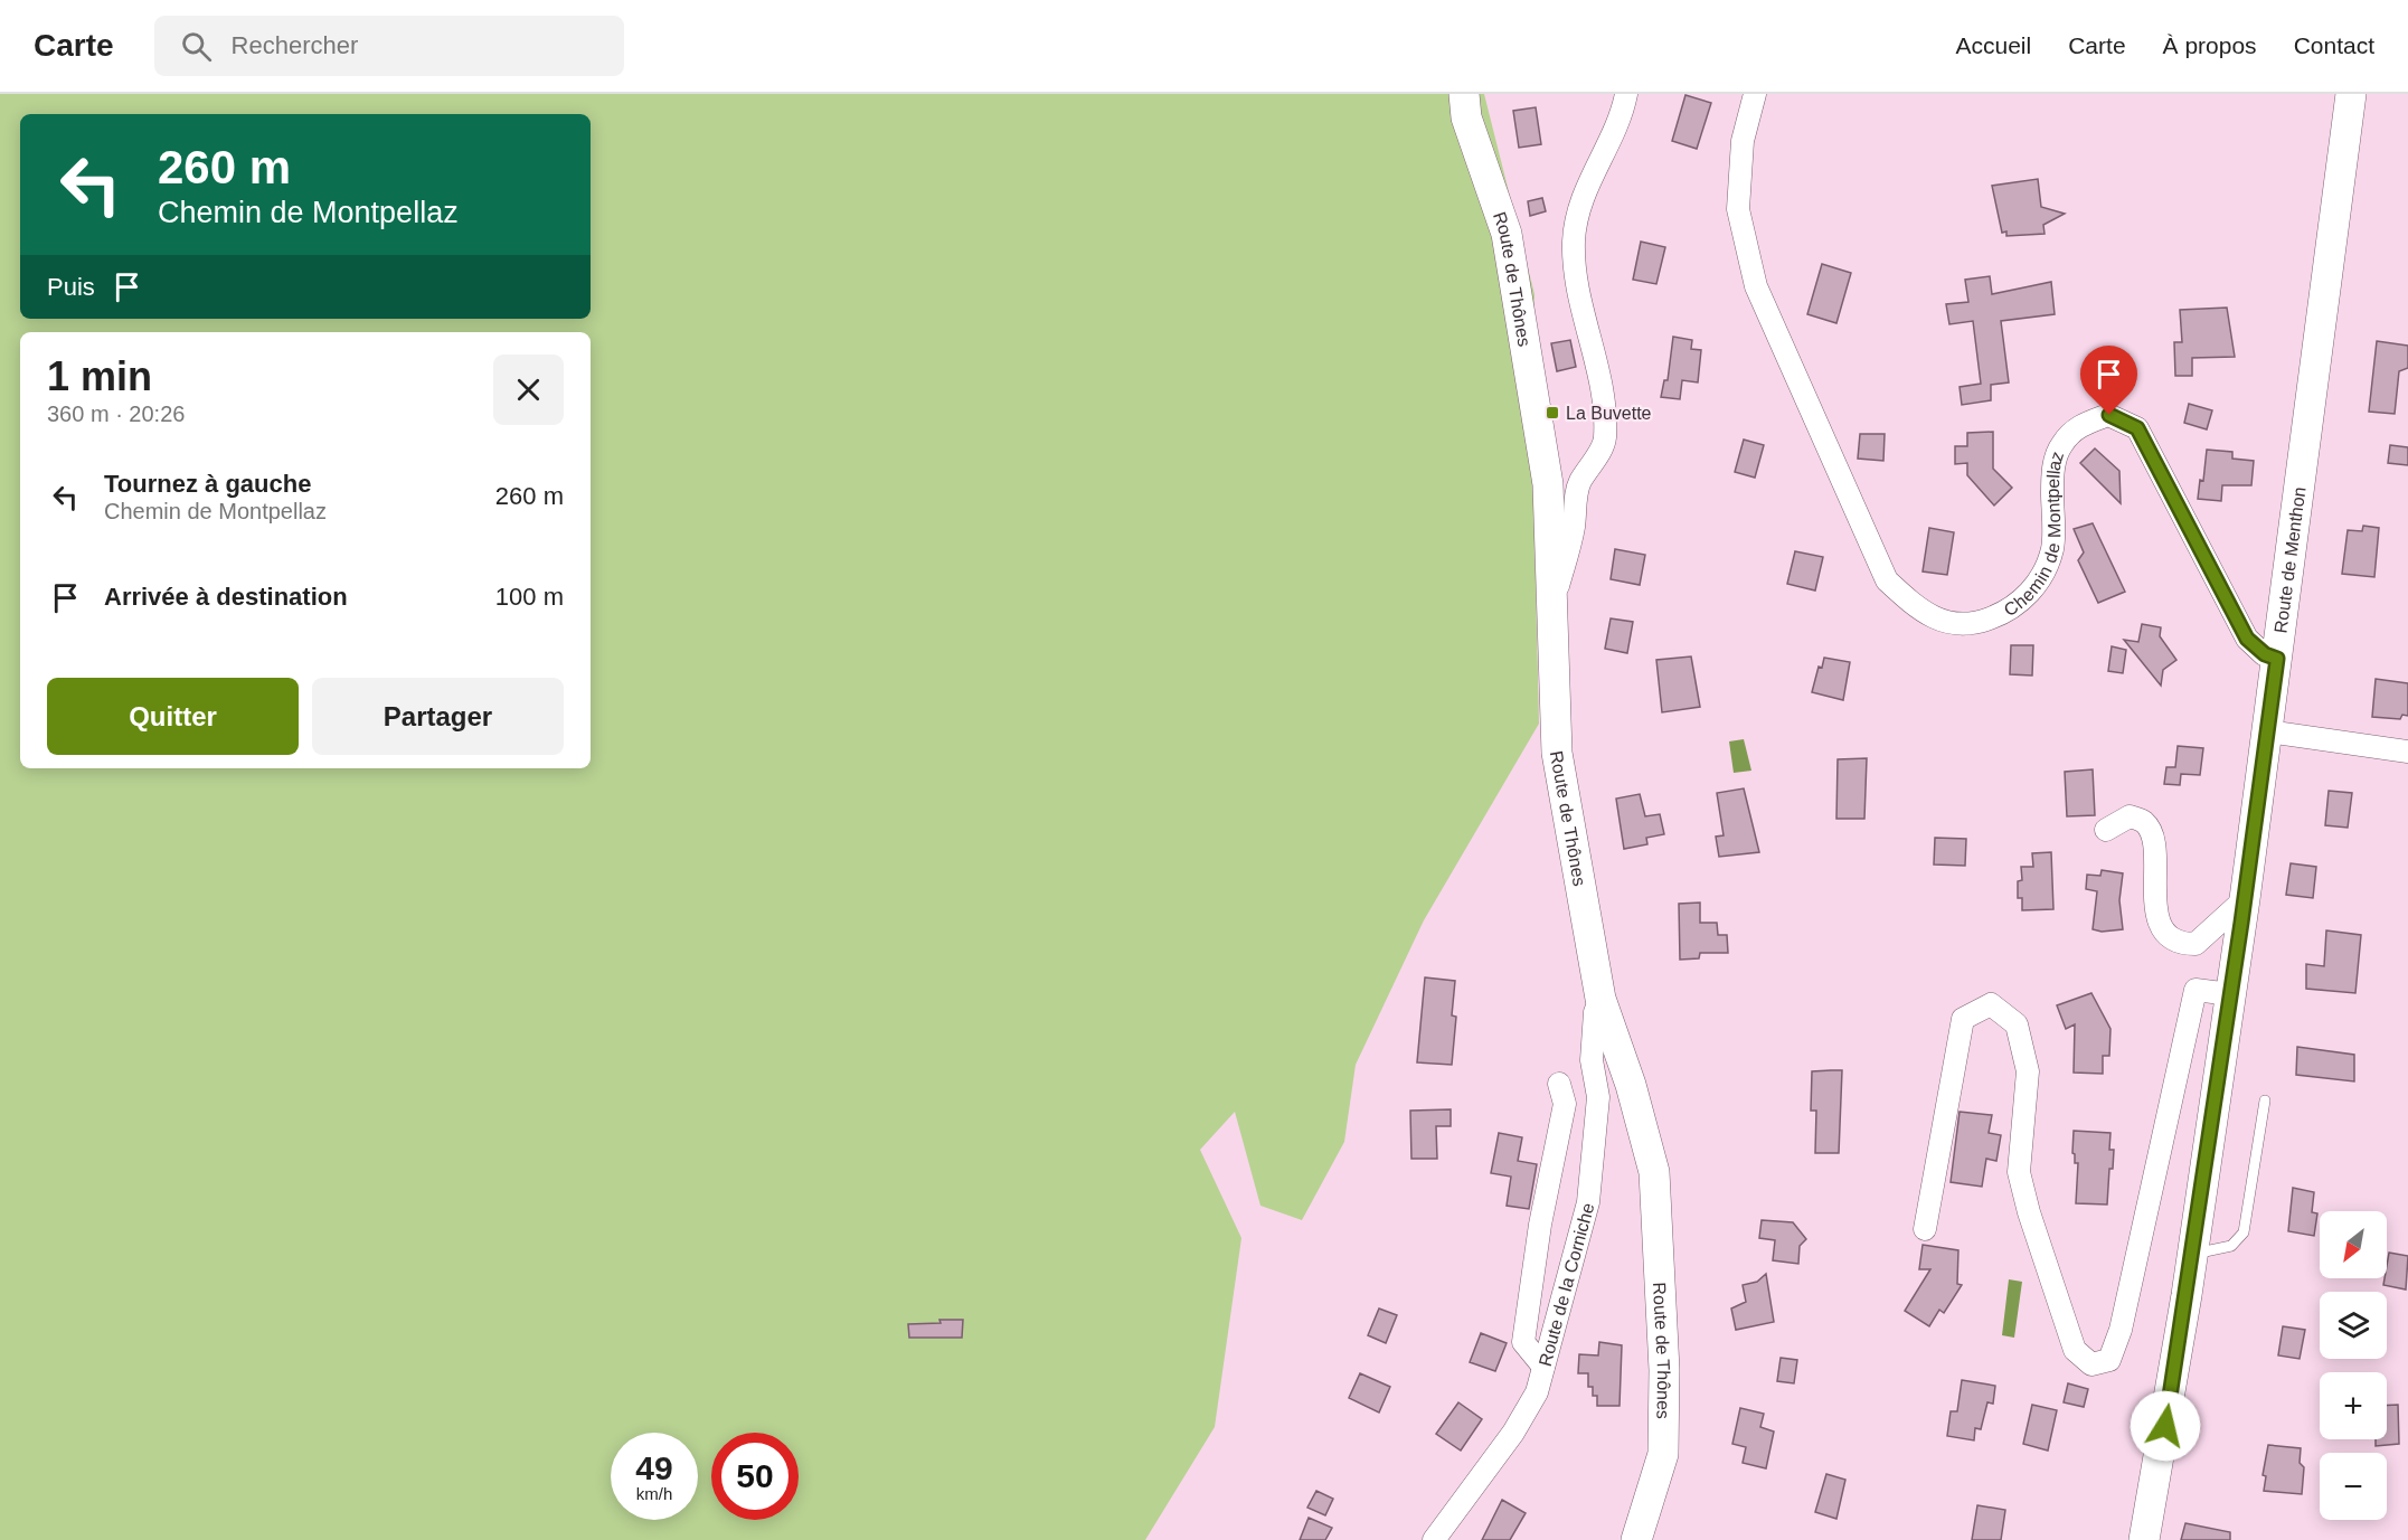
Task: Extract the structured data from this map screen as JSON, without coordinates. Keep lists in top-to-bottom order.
{
  "streets": {
    "main road": ["Route de Thônes", "Route de Menthon"],
    "street": ["Chemin de Montpellaz", "Route de la Corniche"]
  },
  "crossings": [
    ["Route de Thônes", "Route de la Corniche"],
    ["Chemin de Montpellaz", "Route de Menthon"]
  ],
  "places": {
    "transit": ["La Buvette"]
  },
  "north": "bottom left",
  "page": {
    "header": "Carte",
    "search": "Rechercher",
    "nav": [
      "Accueil",
      "Carte",
      "À propos",
      "Contact"
    ],
    "turn": ["260 m", "Chemin de Montpellaz"],
    "then": "Puis",
    "heading": ["1 min", "360 m · 20:26"],
    "list": [
      {
        "name": "Tournez à gauche",
        "note": "Chemin de Montpellaz",
        "value": "260 m"
      },
      {
        "name": "Arrivée à destination",
        "value": "100 m"
      }
    ],
    "buttons": ["Quitter", "Partager"],
    "map_buttons": ["+", "−"],
    "speed": "49 km/h",
    "limit": "50"
  }
}
